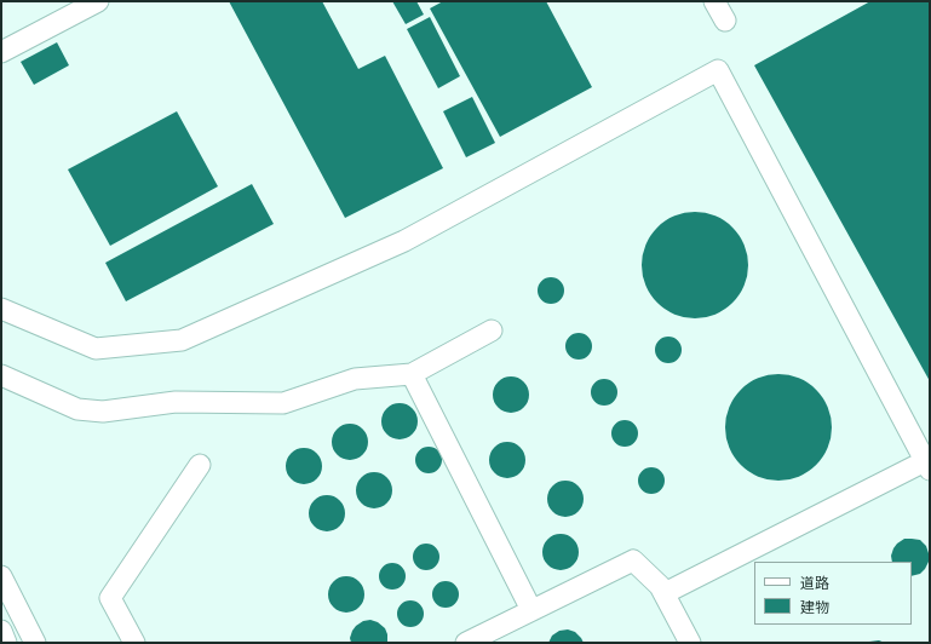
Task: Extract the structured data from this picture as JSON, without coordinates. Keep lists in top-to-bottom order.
{
  "legend": ["道路", "建物"]
}
